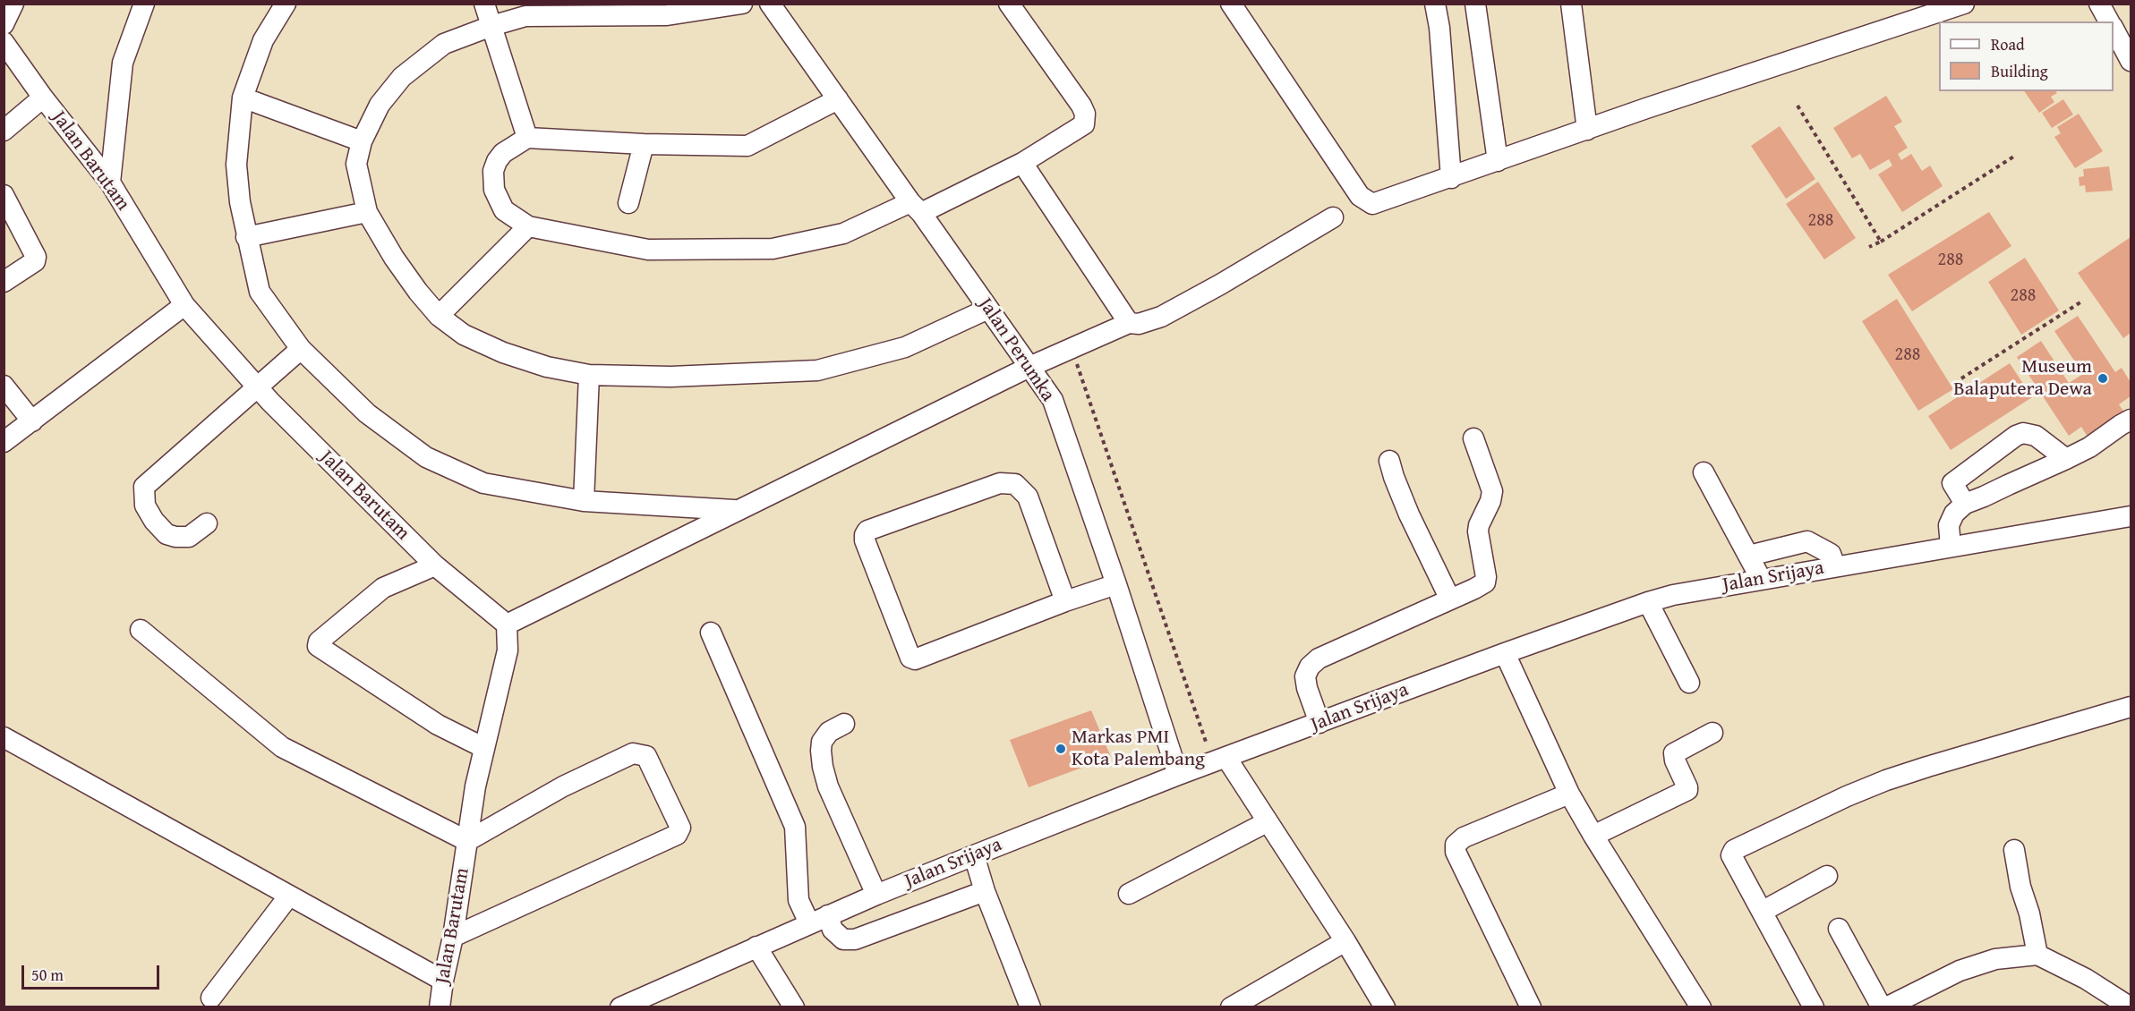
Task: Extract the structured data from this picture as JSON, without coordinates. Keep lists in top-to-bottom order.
{
  "streets": {
    "street": ["Jalan Barutam", "Jalan Perumka", "Jalan Srijaya"]
  },
  "crossings": [
    ["Jalan Perumka", "Jalan Srijaya"]
  ],
  "places": ["Museum Balaputera Dewa", "Markas PMI Kota Palembang"],
  "house_numbers": [
    "288",
    "288",
    "288",
    "288"
  ],
  "legend": ["Road", "Building"],
  "scale_bar": "50 m"
}
